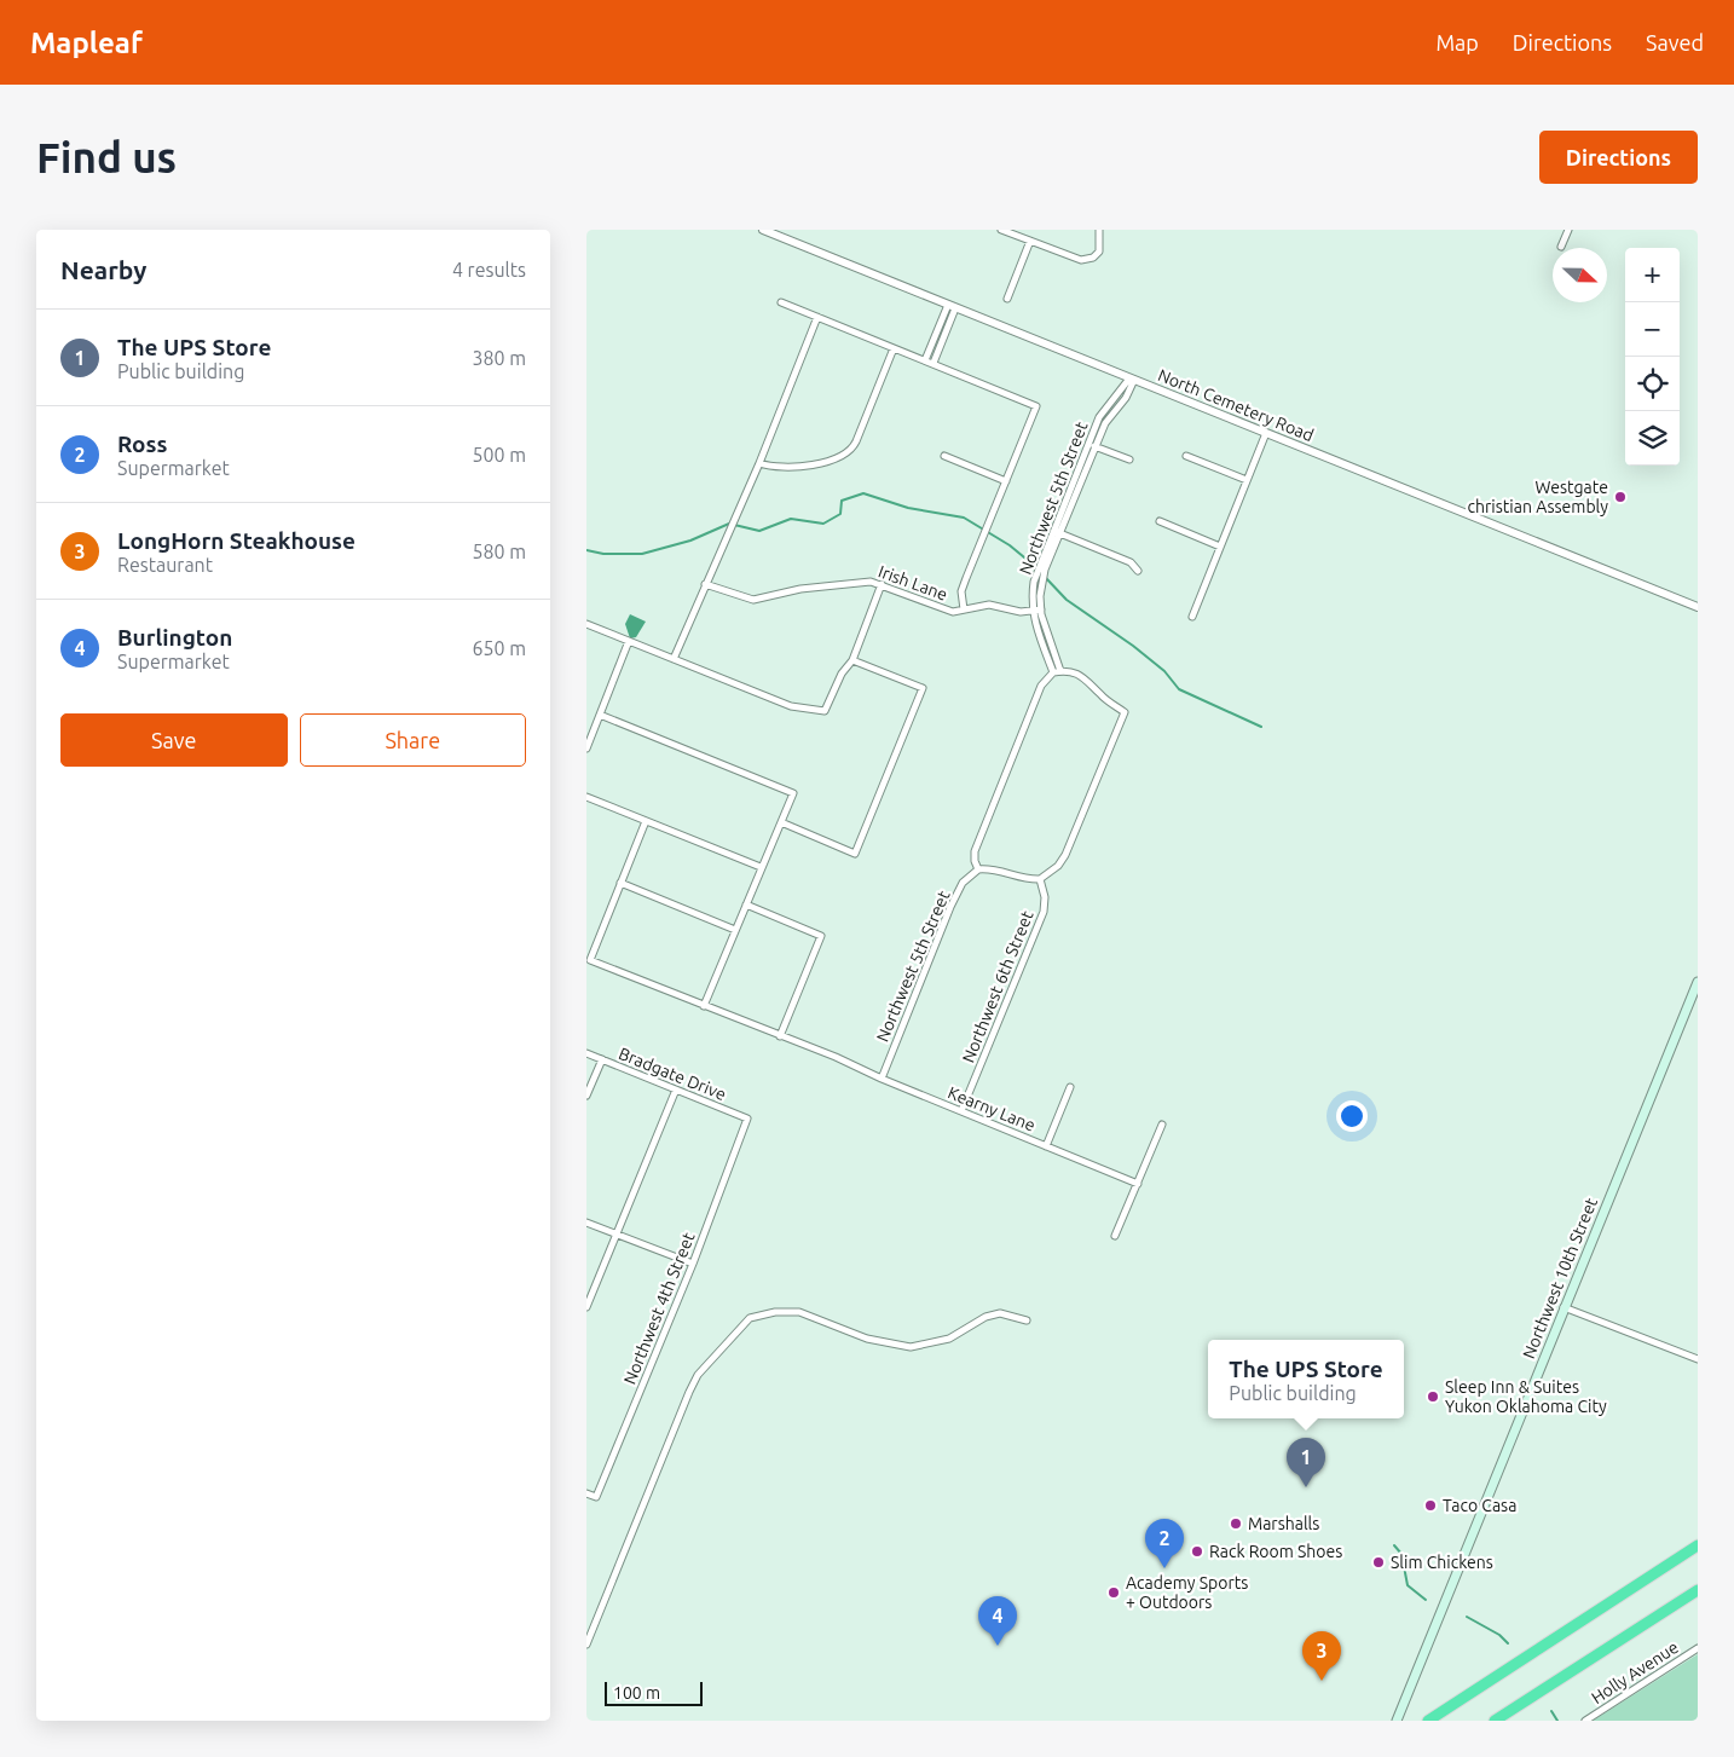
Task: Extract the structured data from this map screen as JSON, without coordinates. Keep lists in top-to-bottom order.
{
  "streets": {
    "main road": ["Northwest 10th Street"],
    "street": [
      "North Cemetery Road",
      "Northwest 5th Street",
      "Irish Lane",
      "Northwest 6th Street",
      "Bradgate Drive",
      "Kearny Lane",
      "Northwest 4th Street",
      "Holly Avenue"
    ]
  },
  "crossings": [
    ["North Cemetery Road", "Northwest 5th Street"],
    ["Northwest 5th Street", "Irish Lane"],
    ["Northwest 5th Street", "Kearny Lane"],
    ["Northwest 6th Street", "Kearny Lane"],
    ["Bradgate Drive", "Northwest 4th Street"]
  ],
  "places": [
    "Westgate christian Assembly",
    "Sleep Inn & Suites Yukon Oklahoma City",
    "Taco Casa",
    "Marshalls",
    "Rack Room Shoes",
    "Slim Chickens",
    "Academy Sports + Outdoors"
  ],
  "scale_bar": "100 m",
  "north": "right",
  "page": {
    "header": "Mapleaf",
    "nav": ["Map", "Directions", "Saved"],
    "buttons": [
      "Directions",
      ["Save", "Share"]
    ],
    "title": "Find us",
    "heading": ["Nearby", "4 results"],
    "map_buttons": ["+", "−"],
    "list": [
      {
        "mark": "1",
        "name": "The UPS Store",
        "note": "Public building",
        "value": "380 m"
      },
      {
        "mark": "2",
        "name": "Ross",
        "note": "Supermarket",
        "value": "500 m"
      },
      {
        "mark": "3",
        "name": "LongHorn Steakhouse",
        "note": "Restaurant",
        "value": "580 m"
      },
      {
        "mark": "4",
        "name": "Burlington",
        "note": "Supermarket",
        "value": "650 m"
      }
    ],
    "popup": ["The UPS Store", "Public building"],
    "pins": [
      "1",
      "2",
      "4",
      "3"
    ],
    "scale": "100 m"
  }
}
